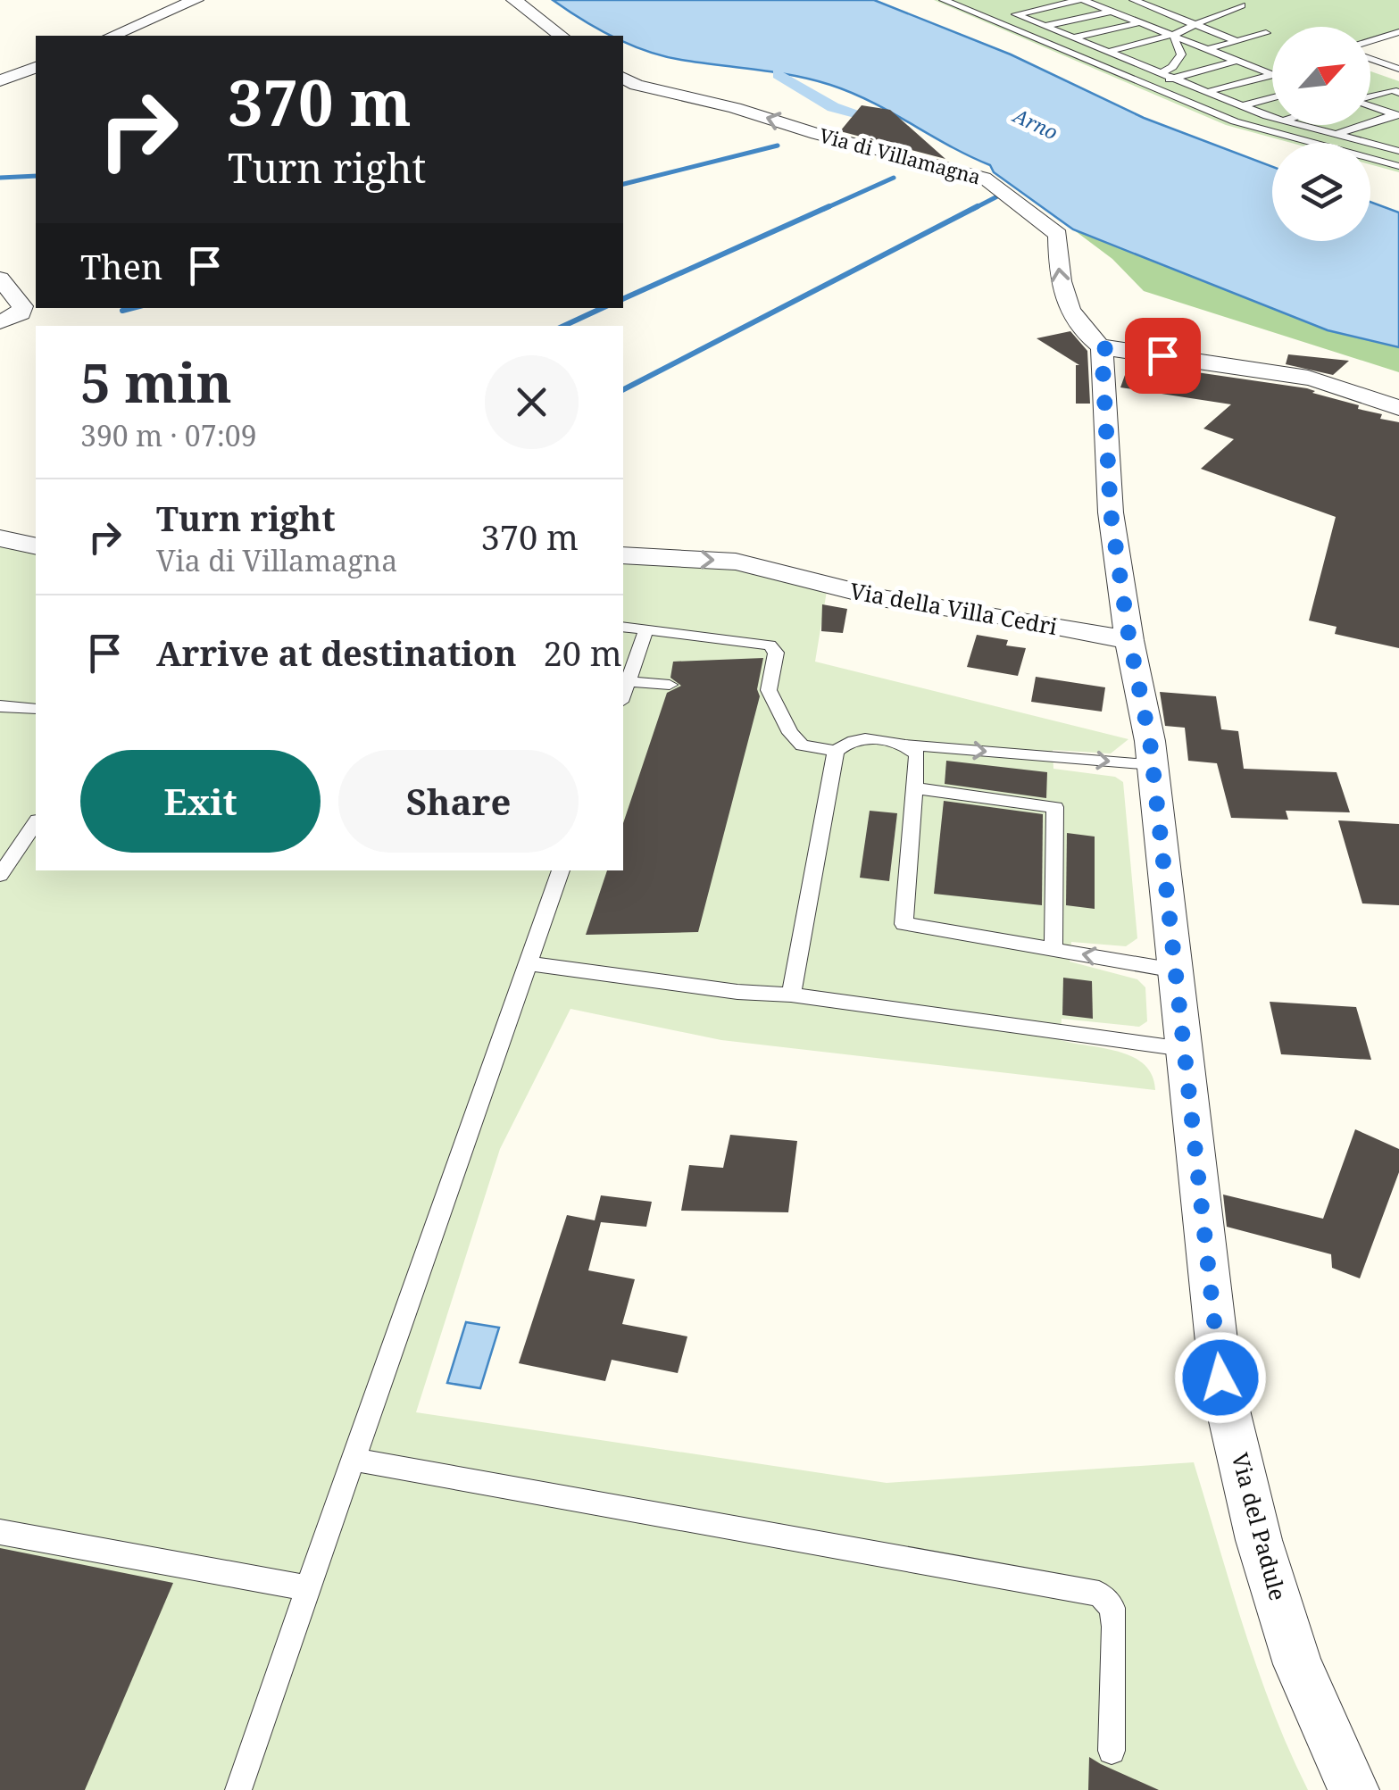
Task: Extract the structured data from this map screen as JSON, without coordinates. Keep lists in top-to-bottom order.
{
  "streets": {
    "street": ["Via di Villamagna", "Via della Villa Cedri", "Via del Padule"]
  },
  "crossings": [
    ["Via di Villamagna", "Via del Padule"],
    ["Via della Villa Cedri", "Via del Padule"]
  ],
  "one_way": ["Via di Villamagna", "Via della Villa Cedri"],
  "water": ["Arno"],
  "north": "top right",
  "page": {
    "turn": ["370 m", "Turn right"],
    "then": "Then",
    "heading": ["5 min", "390 m · 07:09"],
    "list": [
      {
        "name": "Turn right",
        "note": "Via di Villamagna",
        "value": "370 m"
      },
      {
        "name": "Arrive at destination",
        "value": "20 m"
      }
    ],
    "buttons": ["Exit", "Share"]
  }
}
